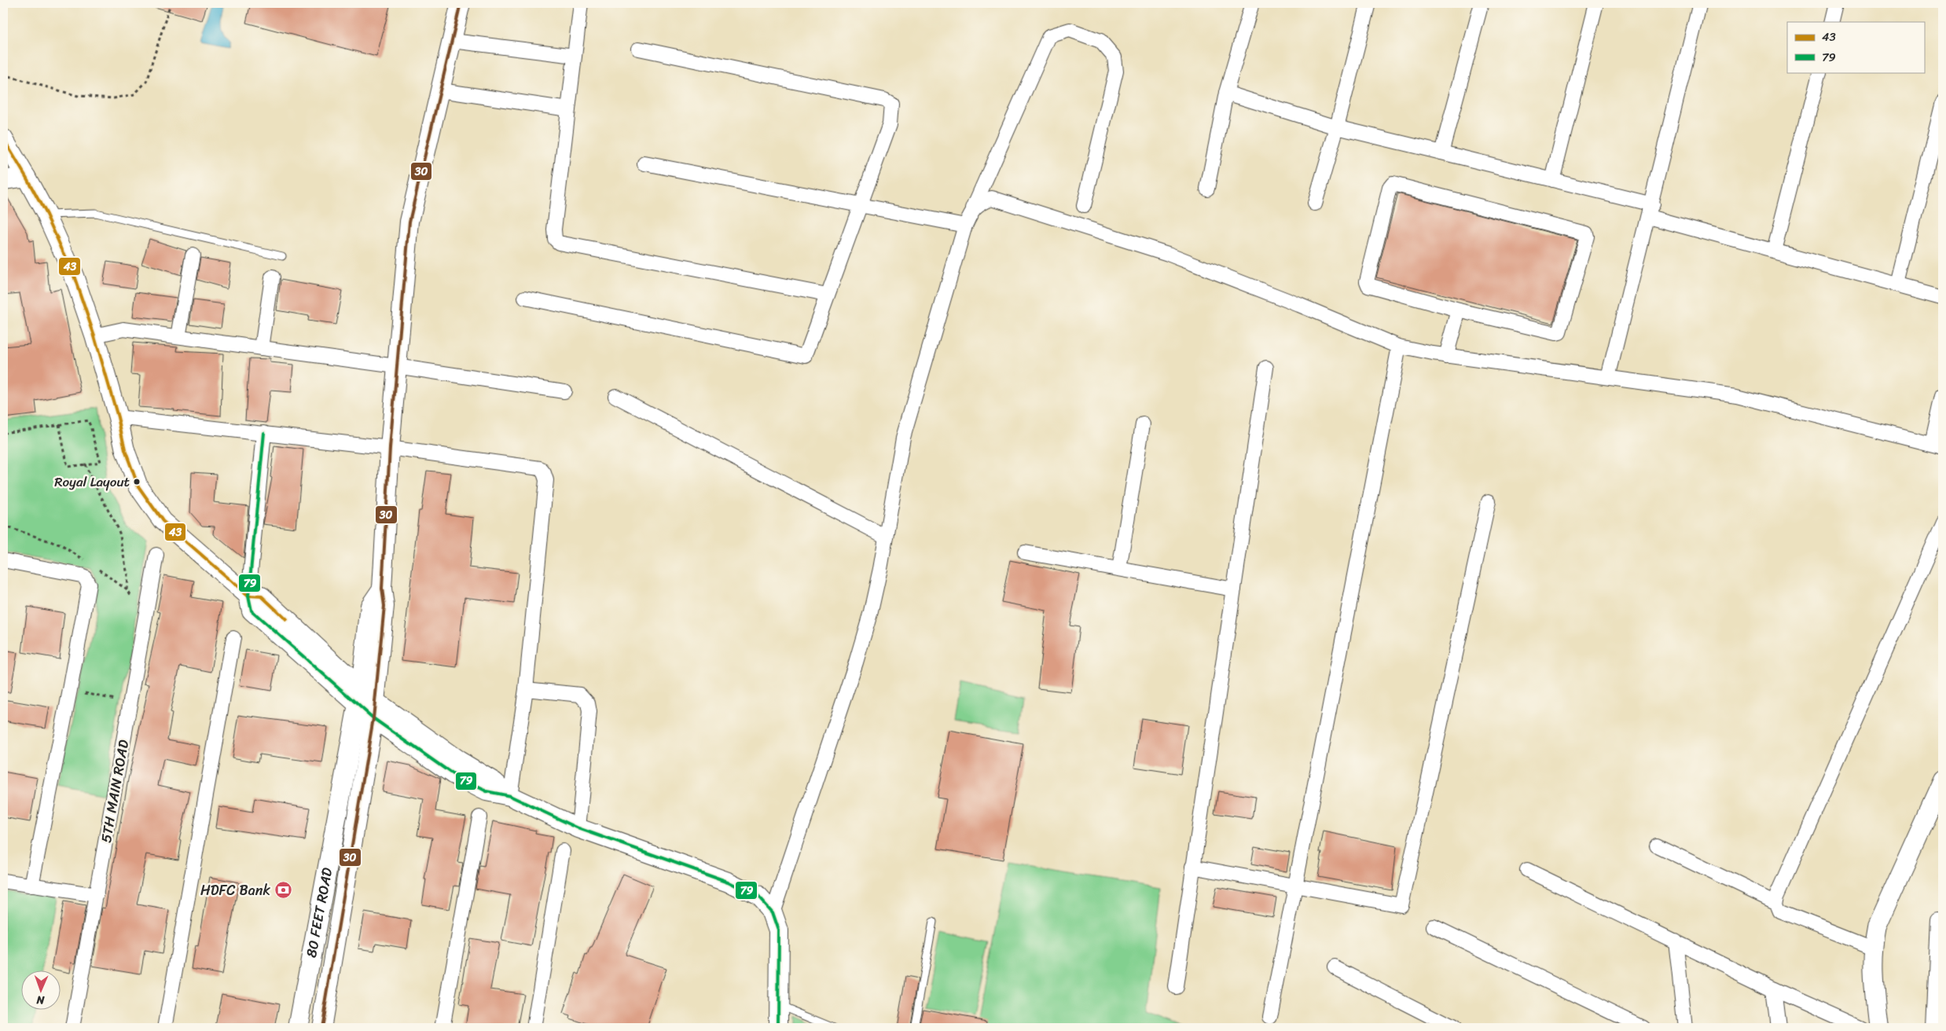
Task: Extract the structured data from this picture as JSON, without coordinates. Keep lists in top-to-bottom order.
{
  "streets": {
    "main road": ["80 FEET ROAD"],
    "street": ["5TH MAIN ROAD"]
  },
  "places": {
    "other": ["Royal Layout"],
    "bank": ["HDFC Bank"]
  },
  "lines": ["transit line 30", "transit line 43", "transit line 79"],
  "legend": ["43", "79"],
  "north": "bottom"
}
